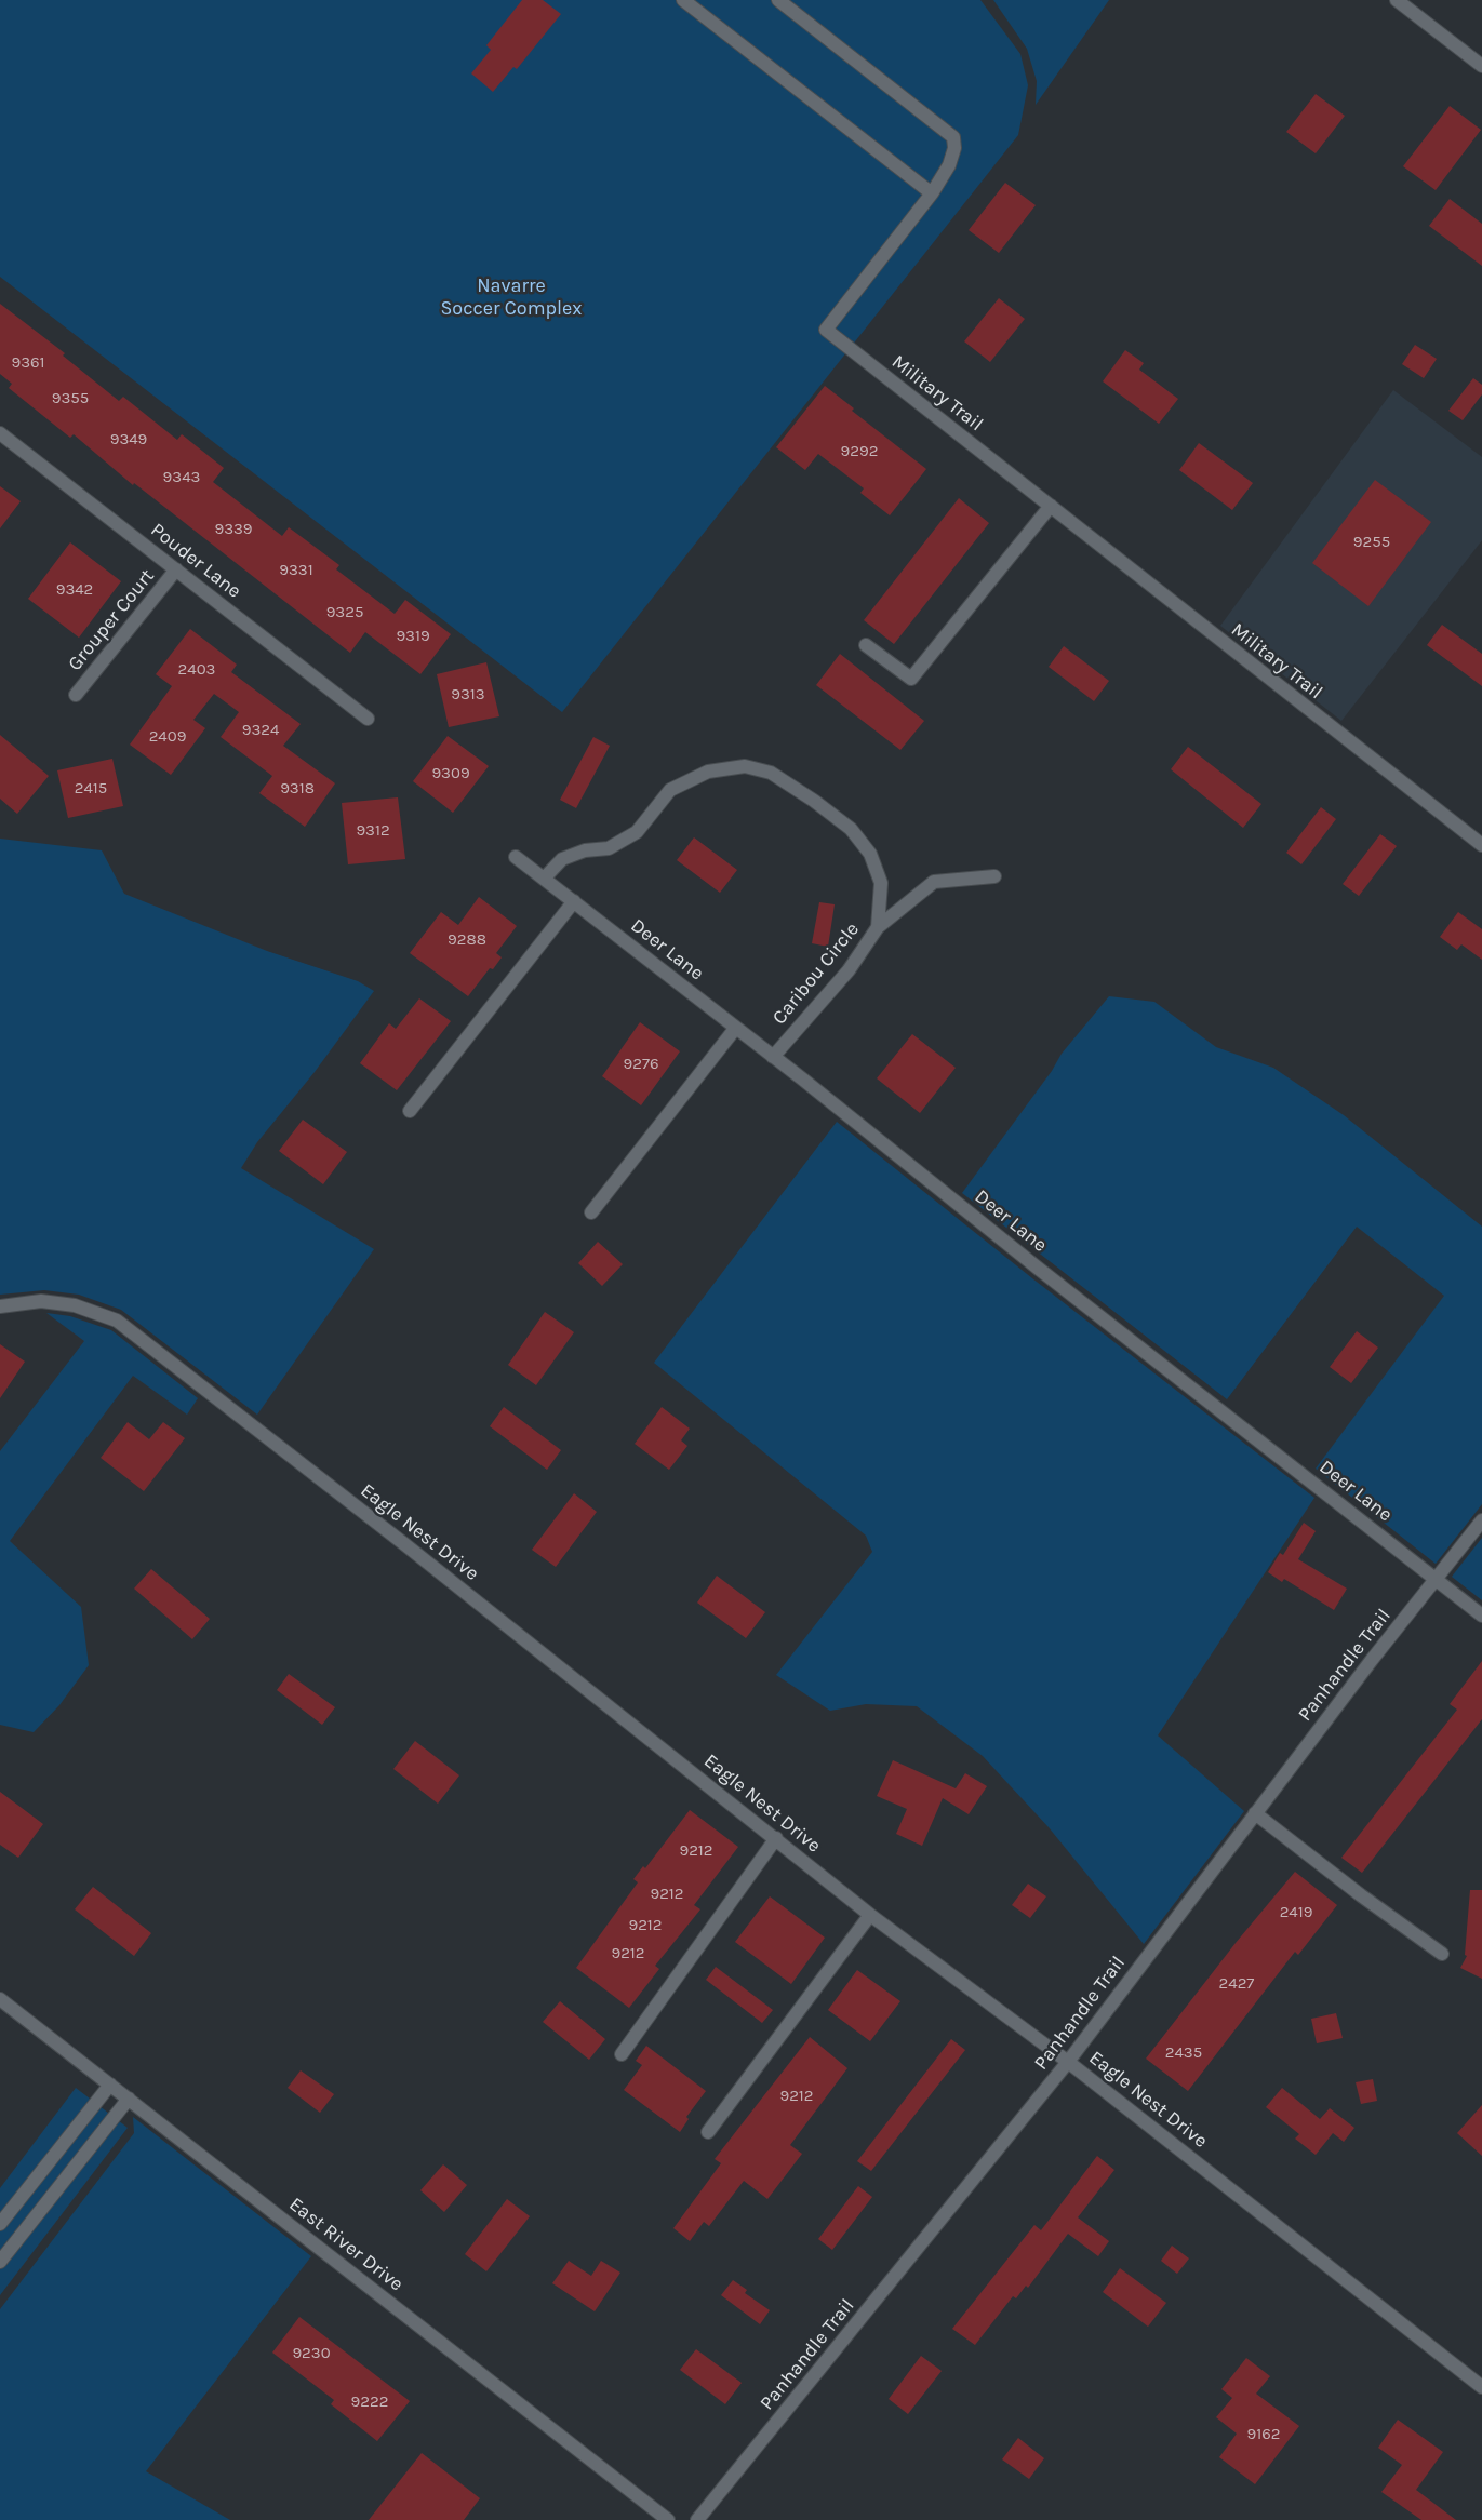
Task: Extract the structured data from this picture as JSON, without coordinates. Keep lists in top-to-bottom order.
{
  "streets": {
    "street": [
      "Military Trail",
      "Pouder Lane",
      "Grouper Court",
      "Deer Lane",
      "Caribou Circle",
      "Eagle Nest Drive",
      "Panhandle Trail",
      "East River Drive"
    ]
  },
  "crossings": [
    ["Pouder Lane", "Grouper Court"],
    ["Deer Lane", "Caribou Circle"],
    ["Deer Lane", "Panhandle Trail"],
    ["Eagle Nest Drive", "Panhandle Trail"]
  ],
  "parks": ["Navarre Soccer Complex"],
  "house_numbers": [
    "9361",
    "9355",
    "9349",
    "9292",
    "9343",
    "9339",
    "9255",
    "9331",
    "9342",
    "9325",
    "9319",
    "2403",
    "9313",
    "9324",
    "2409",
    "9309",
    "2415",
    "9318",
    "9312",
    "9288",
    "9276",
    "9212",
    "9212",
    "2419",
    "9212",
    "9212",
    "2427",
    "2435",
    "9212",
    "9230",
    "9222",
    "9162"
  ]
}
